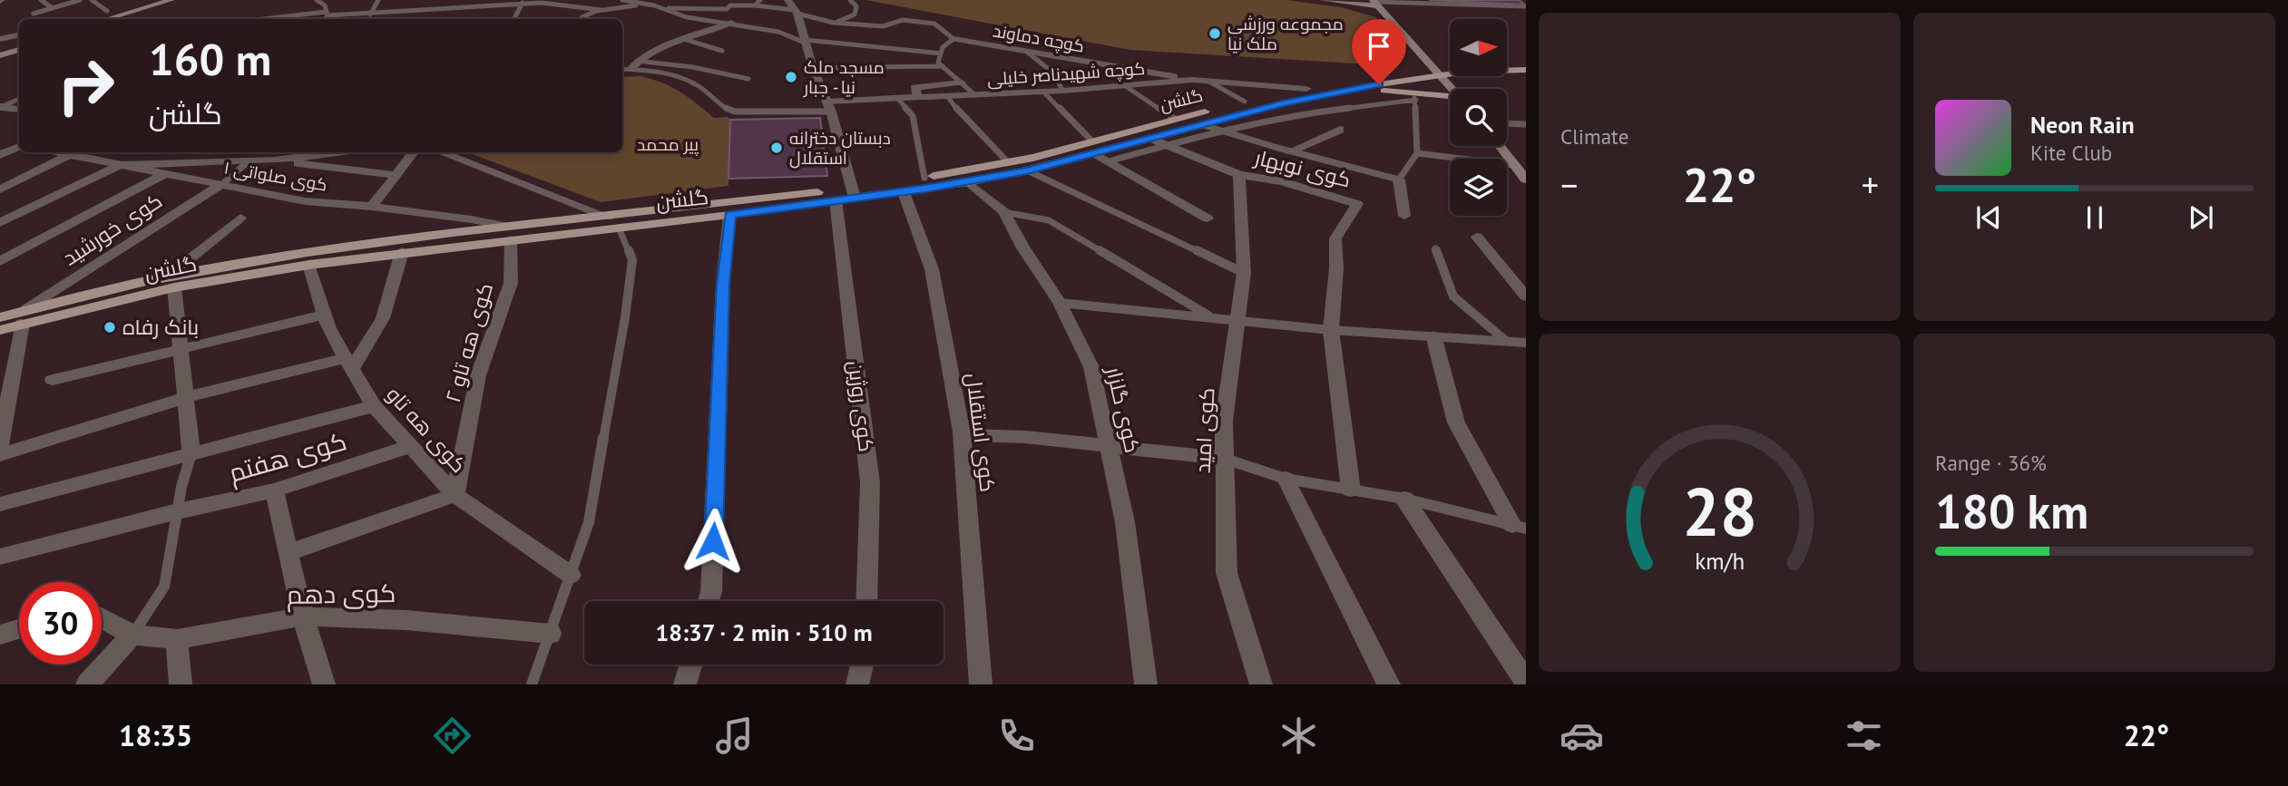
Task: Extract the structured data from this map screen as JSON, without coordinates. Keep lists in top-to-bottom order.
{
  "streets": {
    "main road": ["گلشن"],
    "street": [
      "کوچه دماوند",
      "کوچه شهیدناصر خلیلی",
      "کوی نوبهار",
      "کوی صلواتی ۱",
      "کوی خورشید",
      "کوی هه تاو ۲",
      "کوی روژین",
      "کوی گلزار",
      "کوی هه تاو",
      "کوی امید",
      "کوی استقلال",
      "کوی هفتم",
      "کوی دهم"
    ]
  },
  "crossings": [
    ["کوچه دماوند", "کوچه شهیدناصر خلیلی"],
    ["کوچه شهیدناصر خلیلی", "گلشن"],
    ["گلشن", "کوی نوبهار"],
    ["گلشن", "کوی صلواتی ۱"],
    ["گلشن", "کوی خورشید"],
    ["گلشن", "کوی هه تاو ۲"],
    ["گلشن", "کوی روژین"],
    ["گلشن", "کوی گلزار"],
    ["گلشن", "کوی هه تاو"],
    ["گلشن", "کوی استقلال"],
    ["کوی نوبهار", "کوی امید"],
    ["کوی صلواتی ۱", "کوی خورشید"],
    ["کوی صلواتی ۱", "کوی هه تاو ۲"],
    ["کوی هه تاو ۲", "کوی هه تاو"],
    ["کوی هه تاو", "کوی هفتم"]
  ],
  "parks": ["پیر محمد"],
  "places": [
    "مجموعه ورزشی ملک نیا",
    "مسجد ملک نیا - جبار",
    "دبستان دخترانه استقلال",
    "بانک رفاه"
  ],
  "north": "right",
  "page": {
    "tile": [
      "Climate",
      ["Range · 36%", "180 km"]
    ],
    "turn": ["160 m", "گلشن"],
    "song": ["Neon Rain", "Kite Club"],
    "heat": ["−", "22°", "+"],
    "limit": "30",
    "trip": "18:37 · 2 min · 510 m",
    "tabs": ["18:35", "22°"],
    "gauge": ["28", "km/h"]
  }
}
